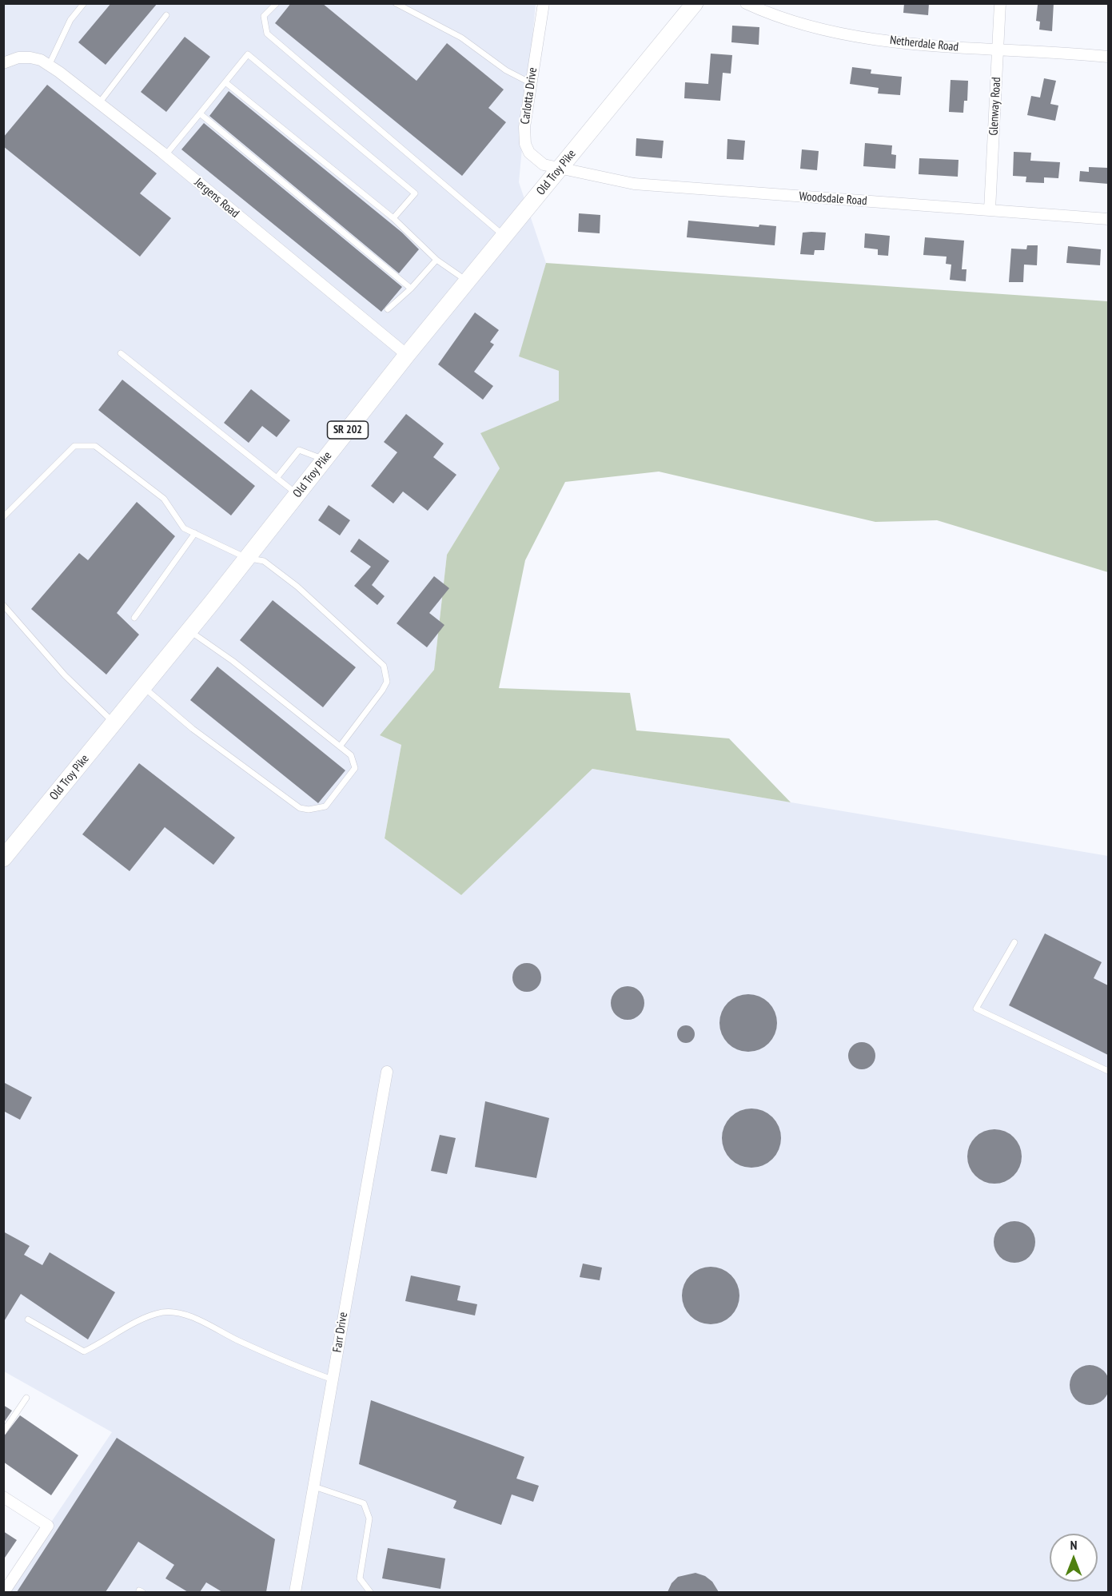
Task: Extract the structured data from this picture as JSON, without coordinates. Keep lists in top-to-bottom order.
{
  "streets": {
    "main road": ["Old Troy Pike", "SR 202"],
    "street": [
      "Netherdale Road",
      "Carlotta Drive",
      "Glenway Road",
      "Jergens Road",
      "Woodsdale Road",
      "Farr Drive"
    ]
  },
  "crossings": [
    ["Netherdale Road", "Glenway Road"],
    ["Carlotta Drive", "Old Troy Pike"],
    ["Carlotta Drive", "Woodsdale Road"],
    ["Glenway Road", "Woodsdale Road"],
    ["Old Troy Pike", "Jergens Road"],
    ["Old Troy Pike", "Woodsdale Road"]
  ],
  "north": "top"
}
